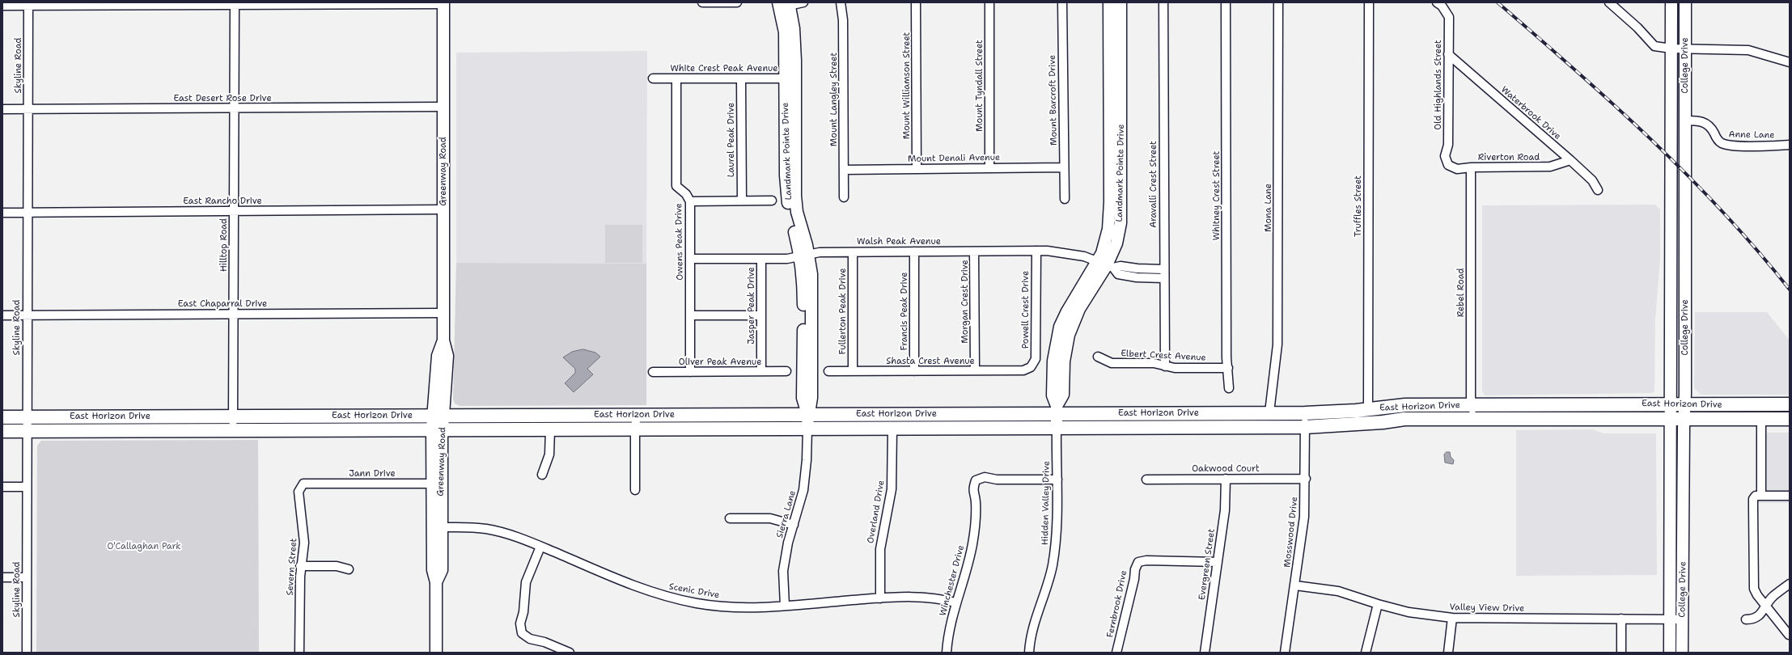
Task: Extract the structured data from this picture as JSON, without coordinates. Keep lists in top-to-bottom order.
{
  "streets": {
    "main road": [
      "College Drive",
      "Landmark Pointe Drive",
      "Greenway Road",
      "East Horizon Drive"
    ],
    "street": [
      "Skyline Road",
      "White Crest Peak Avenue",
      "Old Highlands Street",
      "Mount Williamson Street",
      "Mount Tyndall Street",
      "East Desert Rose Drive",
      "Mount Langley Street",
      "Mount Barcroft Drive",
      "Waterbrook Drive",
      "Anne Lane",
      "Laurel Peak Drive",
      "Riverton Road",
      "Mount Denali Avenue",
      "Aravalli Crest Street",
      "Whitney Crest Street",
      "East Rancho Drive",
      "Truffles Street",
      "Mona Lane",
      "Owens Peak Drive",
      "Walsh Peak Avenue",
      "Hilltop Road",
      "Rebel Road",
      "Morgan Crest Drive",
      "East Chaparral Drive",
      "Jasper Peak Drive",
      "Powell Crest Drive",
      "Fullerton Peak Drive",
      "Francis Peak Drive",
      "Elbert Crest Avenue",
      "Shasta Crest Avenue",
      "Oliver Peak Avenue",
      "Oakwood Court",
      "Jann Drive",
      "Hidden Valley Drive",
      "Overland Drive",
      "Sierra Lane",
      "Mosswood Drive",
      "Evergreen Street",
      "Severn Street",
      "Winchester Drive",
      "Scenic Drive",
      "Fernbrook Drive",
      "Valley View Drive"
    ]
  },
  "crossings": [
    ["Skyline Road", "East Desert Rose Drive"],
    ["Skyline Road", "East Rancho Drive"],
    ["Skyline Road", "East Chaparral Drive"],
    ["Skyline Road", "East Horizon Drive"],
    ["College Drive", "Anne Lane"],
    ["College Drive", "East Horizon Drive"],
    ["College Drive", "Valley View Drive"],
    ["White Crest Peak Avenue", "Laurel Peak Drive"],
    ["White Crest Peak Avenue", "Landmark Pointe Drive"],
    ["White Crest Peak Avenue", "Owens Peak Drive"],
    ["Old Highlands Street", "Waterbrook Drive"],
    ["Old Highlands Street", "Riverton Road"],
    ["Mount Williamson Street", "Mount Denali Avenue"],
    ["Mount Tyndall Street", "Mount Denali Avenue"],
    ["East Desert Rose Drive", "Greenway Road"],
    ["East Desert Rose Drive", "Hilltop Road"],
    ["Mount Langley Street", "Mount Denali Avenue"],
    ["Mount Barcroft Drive", "Mount Denali Avenue"],
    ["Waterbrook Drive", "Riverton Road"],
    ["Landmark Pointe Drive", "Walsh Peak Avenue"],
    ["Landmark Pointe Drive", "East Horizon Drive"],
    ["Landmark Pointe Drive", "Hidden Valley Drive"],
    ["Landmark Pointe Drive", "Sierra Lane"],
    ["Riverton Road", "Rebel Road"],
    ["Greenway Road", "East Rancho Drive"],
    ["Greenway Road", "East Chaparral Drive"],
    ["Greenway Road", "East Horizon Drive"],
    ["Greenway Road", "Jann Drive"],
    ["Greenway Road", "Scenic Drive"],
    ["Aravalli Crest Street", "Elbert Crest Avenue"],
    ["Whitney Crest Street", "Elbert Crest Avenue"],
    ["East Rancho Drive", "Hilltop Road"],
    ["Truffles Street", "East Horizon Drive"],
    ["Mona Lane", "East Horizon Drive"],
    ["Owens Peak Drive", "Walsh Peak Avenue"],
    ["Owens Peak Drive", "Oliver Peak Avenue"],
    ["Walsh Peak Avenue", "Morgan Crest Drive"],
    ["Walsh Peak Avenue", "Jasper Peak Drive"],
    ["Walsh Peak Avenue", "Powell Crest Drive"],
    ["Walsh Peak Avenue", "Fullerton Peak Drive"],
    ["Walsh Peak Avenue", "Francis Peak Drive"],
    ["Hilltop Road", "East Chaparral Drive"],
    ["Hilltop Road", "East Horizon Drive"],
    ["Rebel Road", "East Horizon Drive"],
    ["Morgan Crest Drive", "Shasta Crest Avenue"],
    ["Jasper Peak Drive", "Oliver Peak Avenue"],
    ["Powell Crest Drive", "Shasta Crest Avenue"],
    ["Fullerton Peak Drive", "Shasta Crest Avenue"],
    ["Francis Peak Drive", "Shasta Crest Avenue"],
    ["East Horizon Drive", "Hidden Valley Drive"],
    ["East Horizon Drive", "Overland Drive"],
    ["East Horizon Drive", "Sierra Lane"],
    ["East Horizon Drive", "Mosswood Drive"],
    ["Oakwood Court", "Mosswood Drive"],
    ["Oakwood Court", "Evergreen Street"],
    ["Jann Drive", "Severn Street"],
    ["Hidden Valley Drive", "Winchester Drive"],
    ["Overland Drive", "Scenic Drive"],
    ["Sierra Lane", "Scenic Drive"],
    ["Mosswood Drive", "Valley View Drive"],
    ["Evergreen Street", "Fernbrook Drive"],
    ["Winchester Drive", "Scenic Drive"]
  ],
  "parks": ["O'Callaghan Park"]
}
